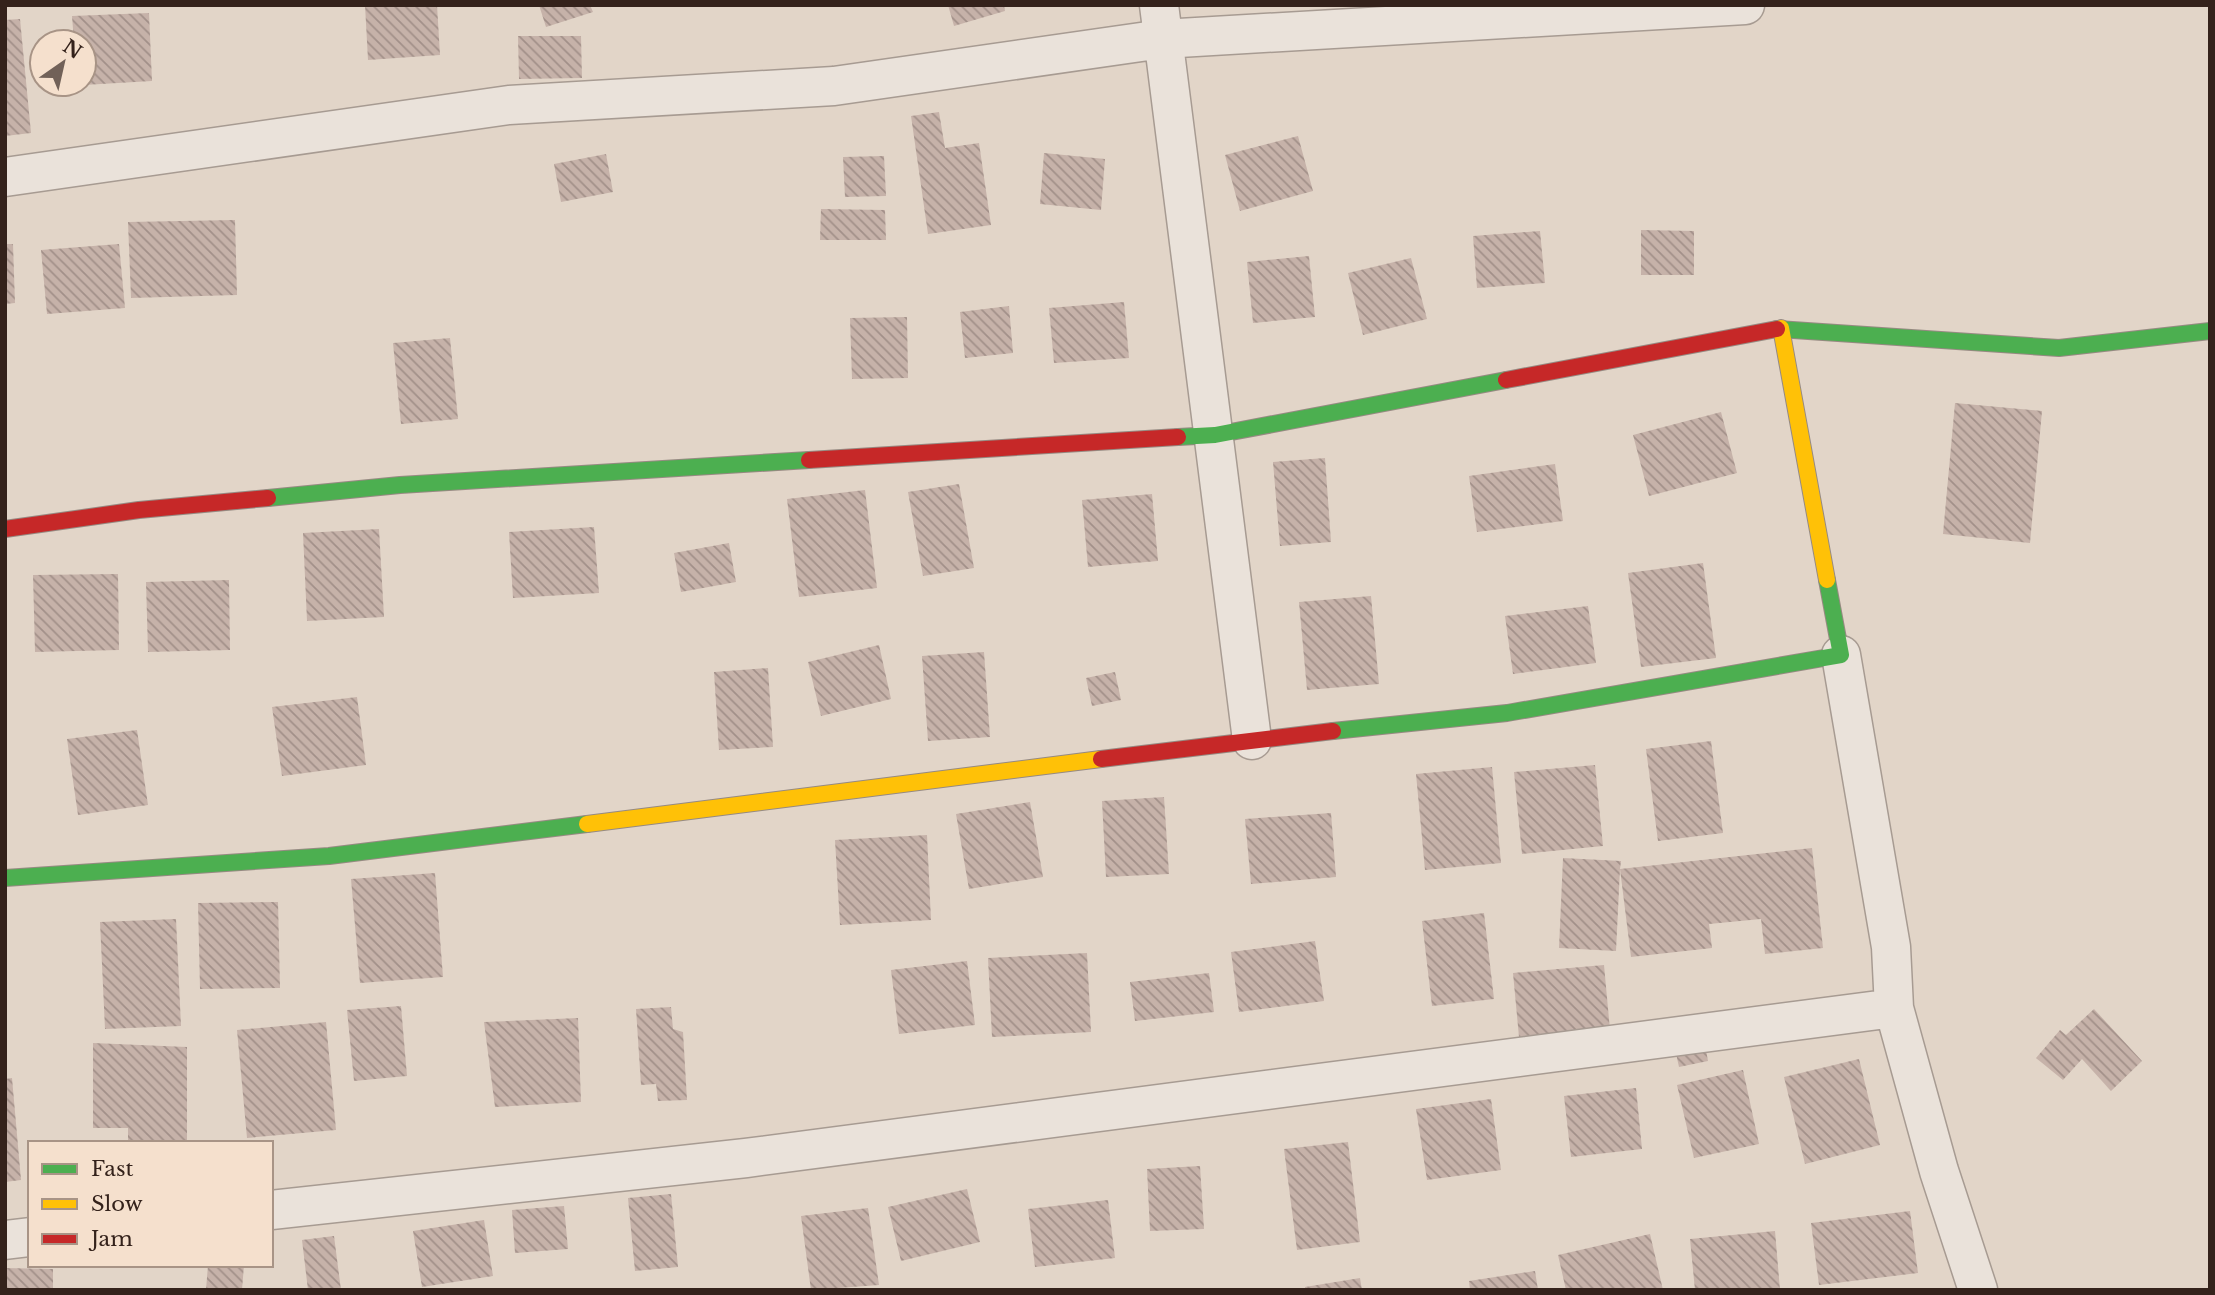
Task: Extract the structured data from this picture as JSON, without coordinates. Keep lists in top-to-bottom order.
{
  "legend": ["Fast", "Slow", "Jam"],
  "north": "top right"
}
